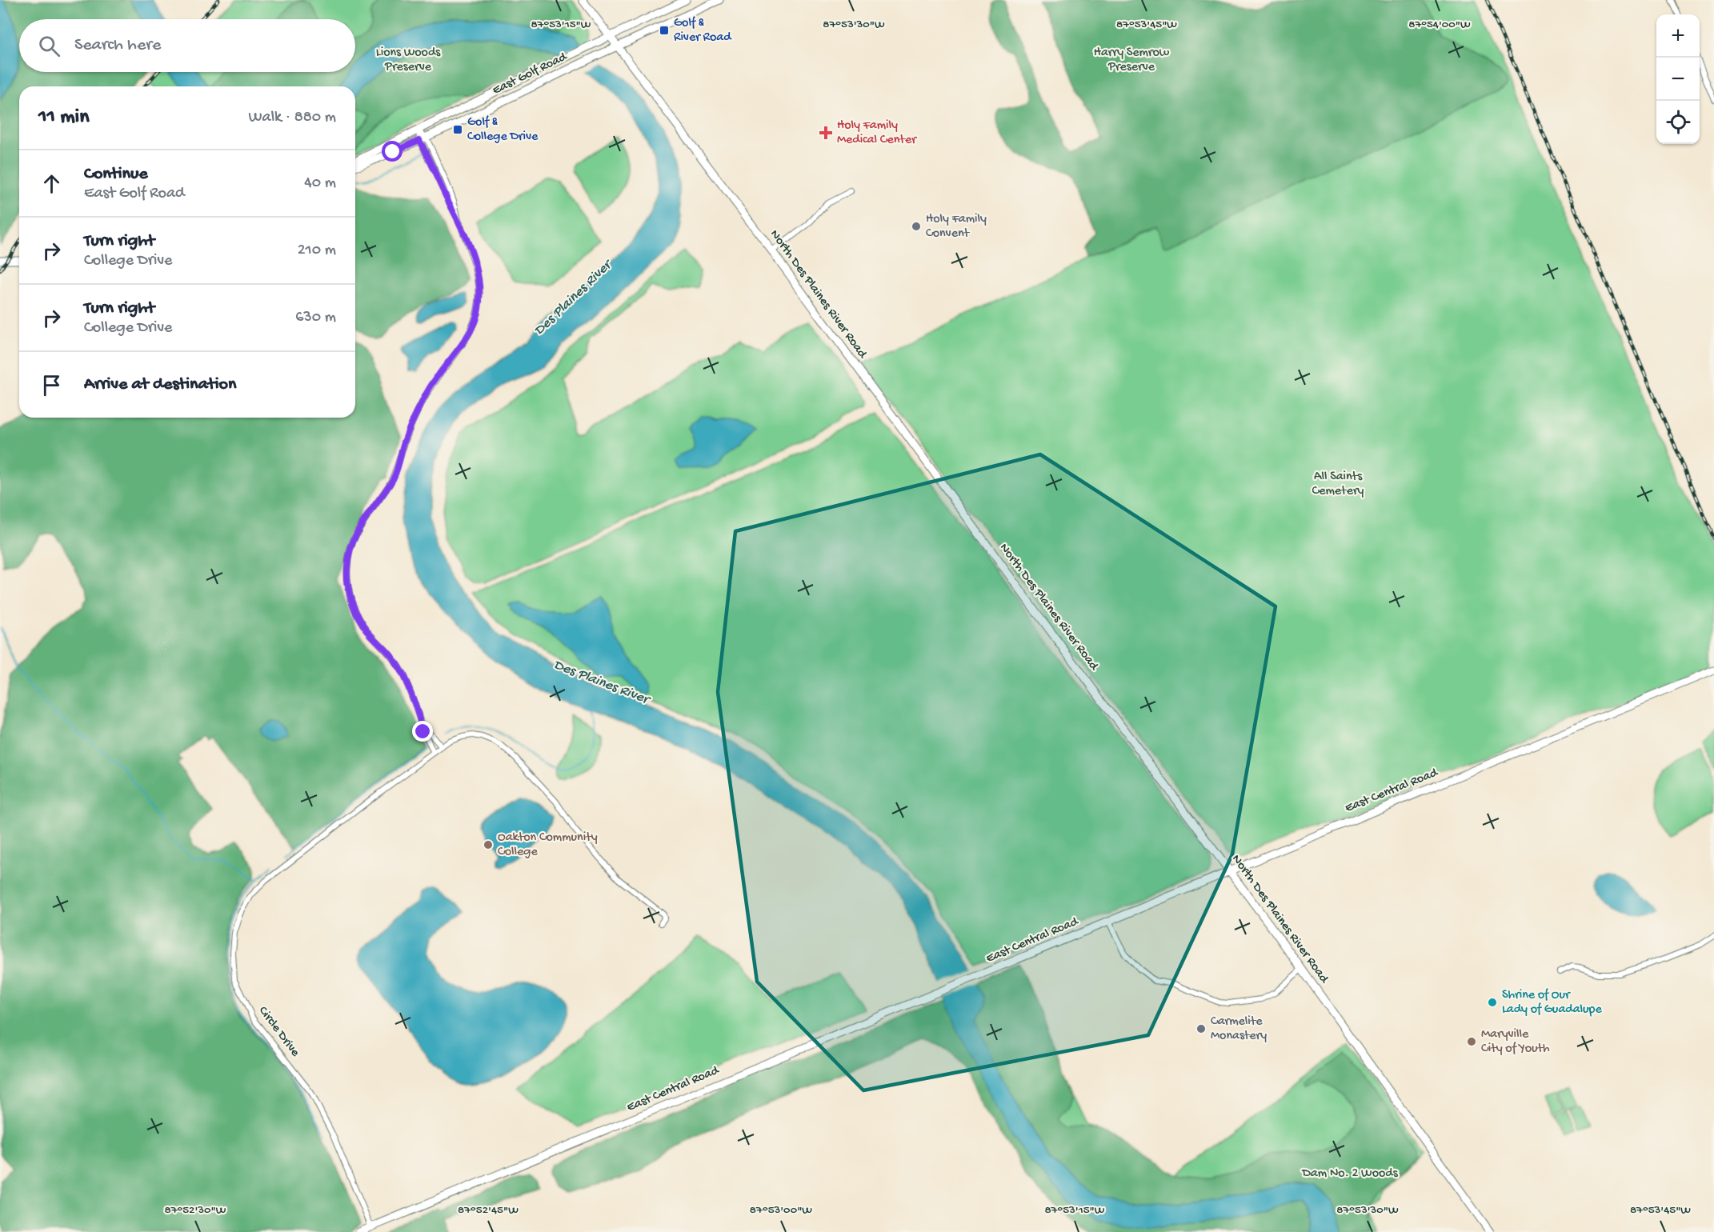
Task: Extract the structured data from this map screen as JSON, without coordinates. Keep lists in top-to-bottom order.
{
  "streets": {
    "main road": ["East Golf Road", "North Des Plaines River Road", "East Central Road"],
    "street": ["Circle Drive"]
  },
  "crossings": [
    ["East Golf Road", "North Des Plaines River Road"],
    ["North Des Plaines River Road", "East Central Road"],
    ["East Central Road", "Circle Drive"]
  ],
  "water": ["Des Plaines River"],
  "parks": [
    "Lions Woods Preserve",
    "Harry Semrow Preserve",
    "All Saints Cemetery",
    "Dam No. 2 Woods"
  ],
  "places": {
    "transit": ["Golf & River Road", "Golf & College Drive"],
    "health": ["Holy Family Medical Center"],
    "other": [
      "Holy Family Convent",
      "Oakton Community College",
      "Shrine of Our Lady of Guadalupe",
      "Carmelite Monastery",
      "Maryville City of Youth"
    ]
  },
  "page": {
    "map_buttons": ["+", "−"],
    "search": "Search here",
    "heading": ["11 min", "Walk · 880 m"],
    "list": [
      ["Continue", "East Golf Road", "40 m"],
      ["Turn right", "College Drive", "210 m"],
      ["Turn right", "College Drive", "630 m"],
      "Arrive at destination"
    ]
  },
  "coordinates": [
    "87°53'15\"W",
    "87°54'00\"W",
    "87°53'30\"W",
    "87°53'45\"W",
    "87°52'30\"W",
    "87°52'45\"W",
    "87°53'00\"W"
  ]
}
